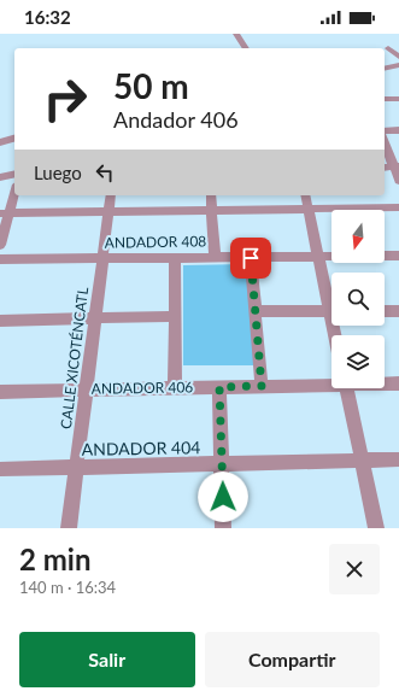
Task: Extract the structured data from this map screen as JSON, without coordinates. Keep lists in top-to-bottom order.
{
  "streets": {
    "street": [
      "ANDADOR 408",
      "CALLE XICOTÉNCATL",
      "ANDADOR 406",
      "ANDADOR 404"
    ]
  },
  "crossings": [
    ["ANDADOR 408", "CALLE XICOTÉNCATL"],
    ["CALLE XICOTÉNCATL", "ANDADOR 406"],
    ["CALLE XICOTÉNCATL", "ANDADOR 404"]
  ],
  "north": "bottom",
  "page": {
    "status": "16:32",
    "turn": ["50 m", "Andador 406"],
    "then": "Luego",
    "heading": ["2 min", "140 m · 16:34"],
    "buttons": ["Salir", "Compartir"]
  }
}
